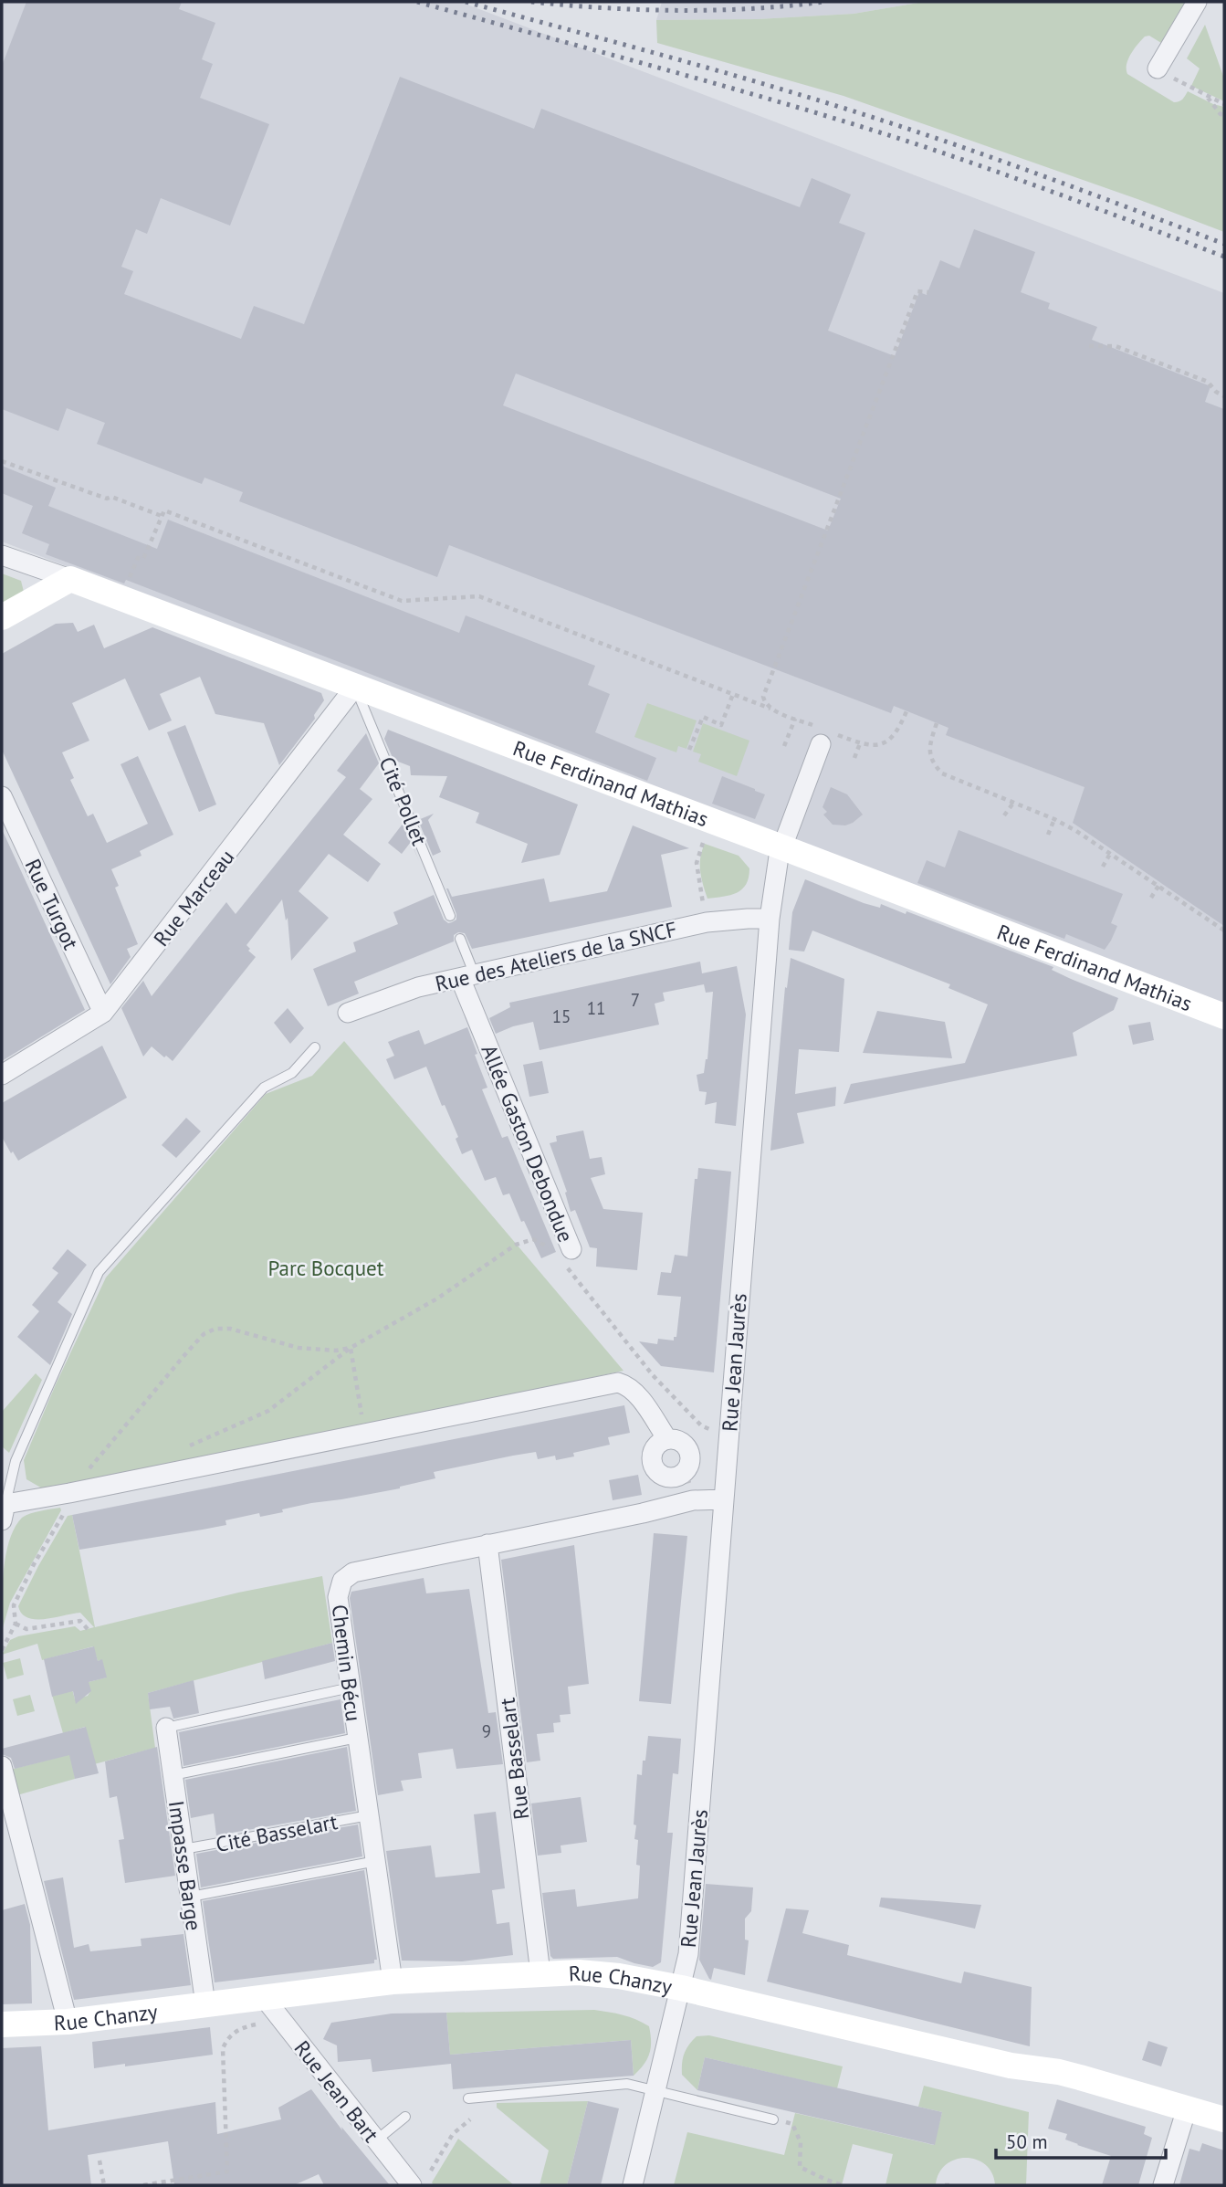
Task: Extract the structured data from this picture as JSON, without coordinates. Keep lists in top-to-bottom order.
{
  "streets": {
    "street": [
      "Rue Ferdinand Mathias",
      "Rue Marceau",
      "Rue Turgot",
      "Rue des Ateliers de la SNCF",
      "Allée Gaston Debondue",
      "Rue Jean Jaurès",
      "Chemin Bécu",
      "Rue Basselart",
      "Impasse Barge",
      "Rue Chanzy",
      "Rue Jean Bart"
    ],
    "lane": ["Cité Pollet", "Cité Basselart"]
  },
  "crossings": [
    ["Rue Ferdinand Mathias", "Cité Pollet"],
    ["Rue Ferdinand Mathias", "Rue Marceau"],
    ["Rue Ferdinand Mathias", "Rue Jean Jaurès"],
    ["Cité Pollet", "Rue Marceau"],
    ["Rue Marceau", "Rue Turgot"],
    ["Rue des Ateliers de la SNCF", "Allée Gaston Debondue"],
    ["Rue des Ateliers de la SNCF", "Rue Jean Jaurès"],
    ["Allée Gaston Debondue", "Rue Jean Jaurès"],
    ["Rue Jean Jaurès", "Chemin Bécu"],
    ["Rue Jean Jaurès", "Rue Chanzy"],
    ["Chemin Bécu", "Rue Basselart"],
    ["Chemin Bécu", "Cité Basselart"],
    ["Chemin Bécu", "Rue Chanzy"],
    ["Rue Basselart", "Rue Chanzy"],
    ["Cité Basselart", "Impasse Barge"],
    ["Impasse Barge", "Rue Chanzy"],
    ["Rue Chanzy", "Rue Jean Bart"]
  ],
  "parks": ["Parc Bocquet"],
  "house_numbers": [
    "7",
    "11",
    "15",
    "9"
  ],
  "scale_bar": "50 m"
}
